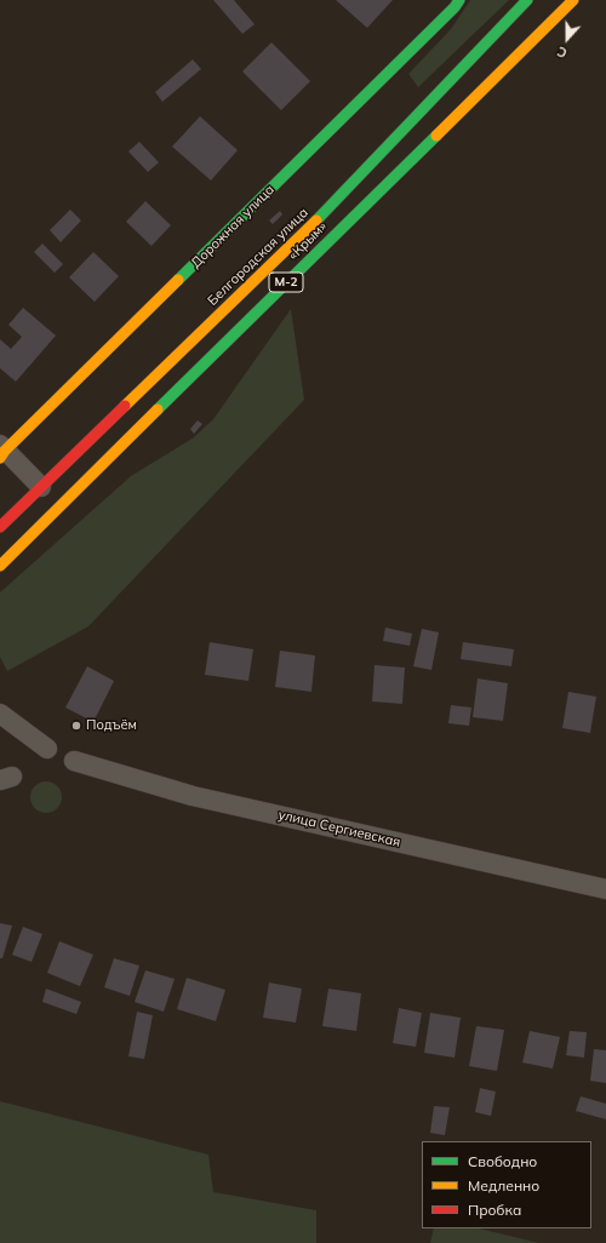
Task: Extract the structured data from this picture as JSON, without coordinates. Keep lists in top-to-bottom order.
{
  "streets": {
    "main road": [
      "Дорожная улица",
      "«Крым»",
      "Белгородская улица",
      "М-2"
    ],
    "street": ["улица Сергиевская"]
  },
  "crossings": [
    ["Дорожная улица", "Белгородская улица"]
  ],
  "places": ["Подъём"],
  "legend": ["Свободно", "Медленно", "Пробка"],
  "north": "bottom"
}
